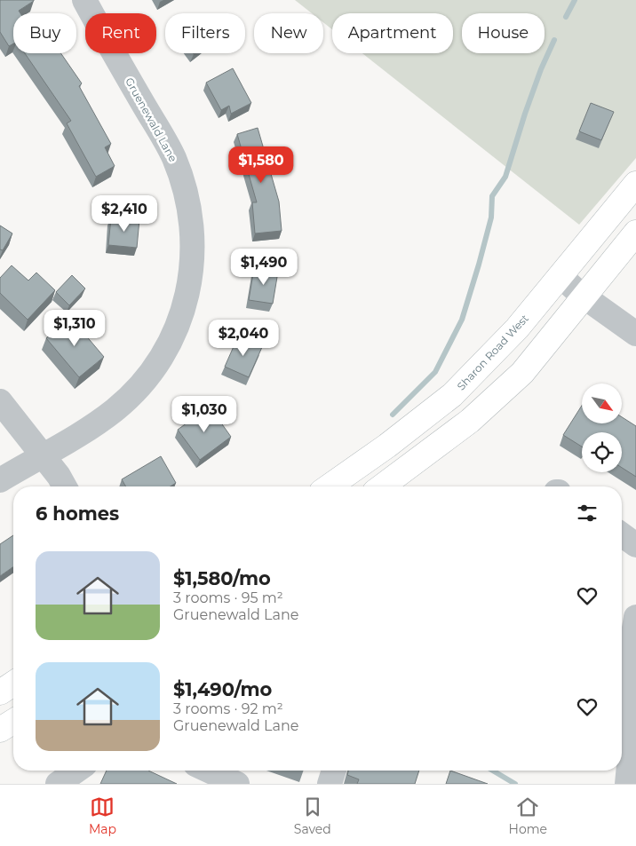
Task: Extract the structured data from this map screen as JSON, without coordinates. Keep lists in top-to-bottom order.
{
  "streets": {
    "main road": ["Sharon Road West"],
    "street": ["Gruenewald Lane"]
  },
  "north": "bottom right",
  "page": {
    "chip": [
      "Buy",
      "Rent",
      "Filters",
      "New",
      "Apartment",
      "House"
    ],
    "price": [
      "$1,580",
      "$2,410",
      "$1,490",
      "$1,310",
      "$2,040",
      "$1,030"
    ],
    "heading": "6 homes",
    "list": [
      {
        "name": "$1,580/mo",
        "note": "3 rooms · 95 m² · Gruenewald Lane"
      },
      {
        "name": "$1,490/mo",
        "note": "3 rooms · 92 m² · Gruenewald Lane"
      }
    ],
    "tabs": ["Map", "Saved", "Home"]
  }
}
